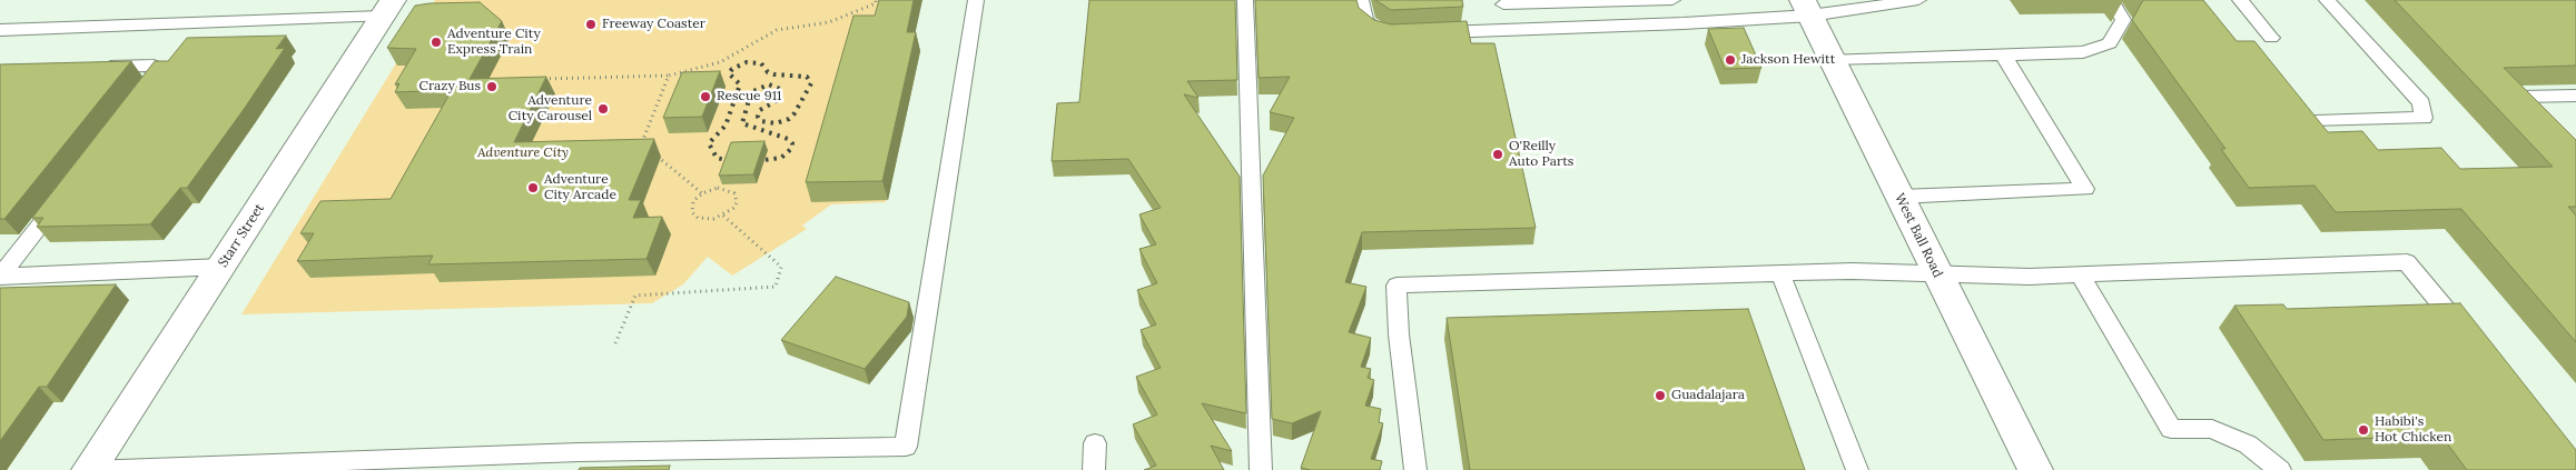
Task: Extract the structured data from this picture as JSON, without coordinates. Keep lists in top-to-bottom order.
{
  "streets": {
    "main road": ["Starr Street", "West Ball Road"]
  },
  "parks": ["Adventure City"],
  "places": [
    "Freeway Coaster",
    "Adventure City Express Train",
    "Jackson Hewitt",
    "Crazy Bus",
    "Rescue 911",
    "Adventure City Carousel",
    "O'Reilly Auto Parts",
    "Adventure City Arcade",
    "Guadalajara",
    "Habibi's Hot Chicken"
  ]
}
